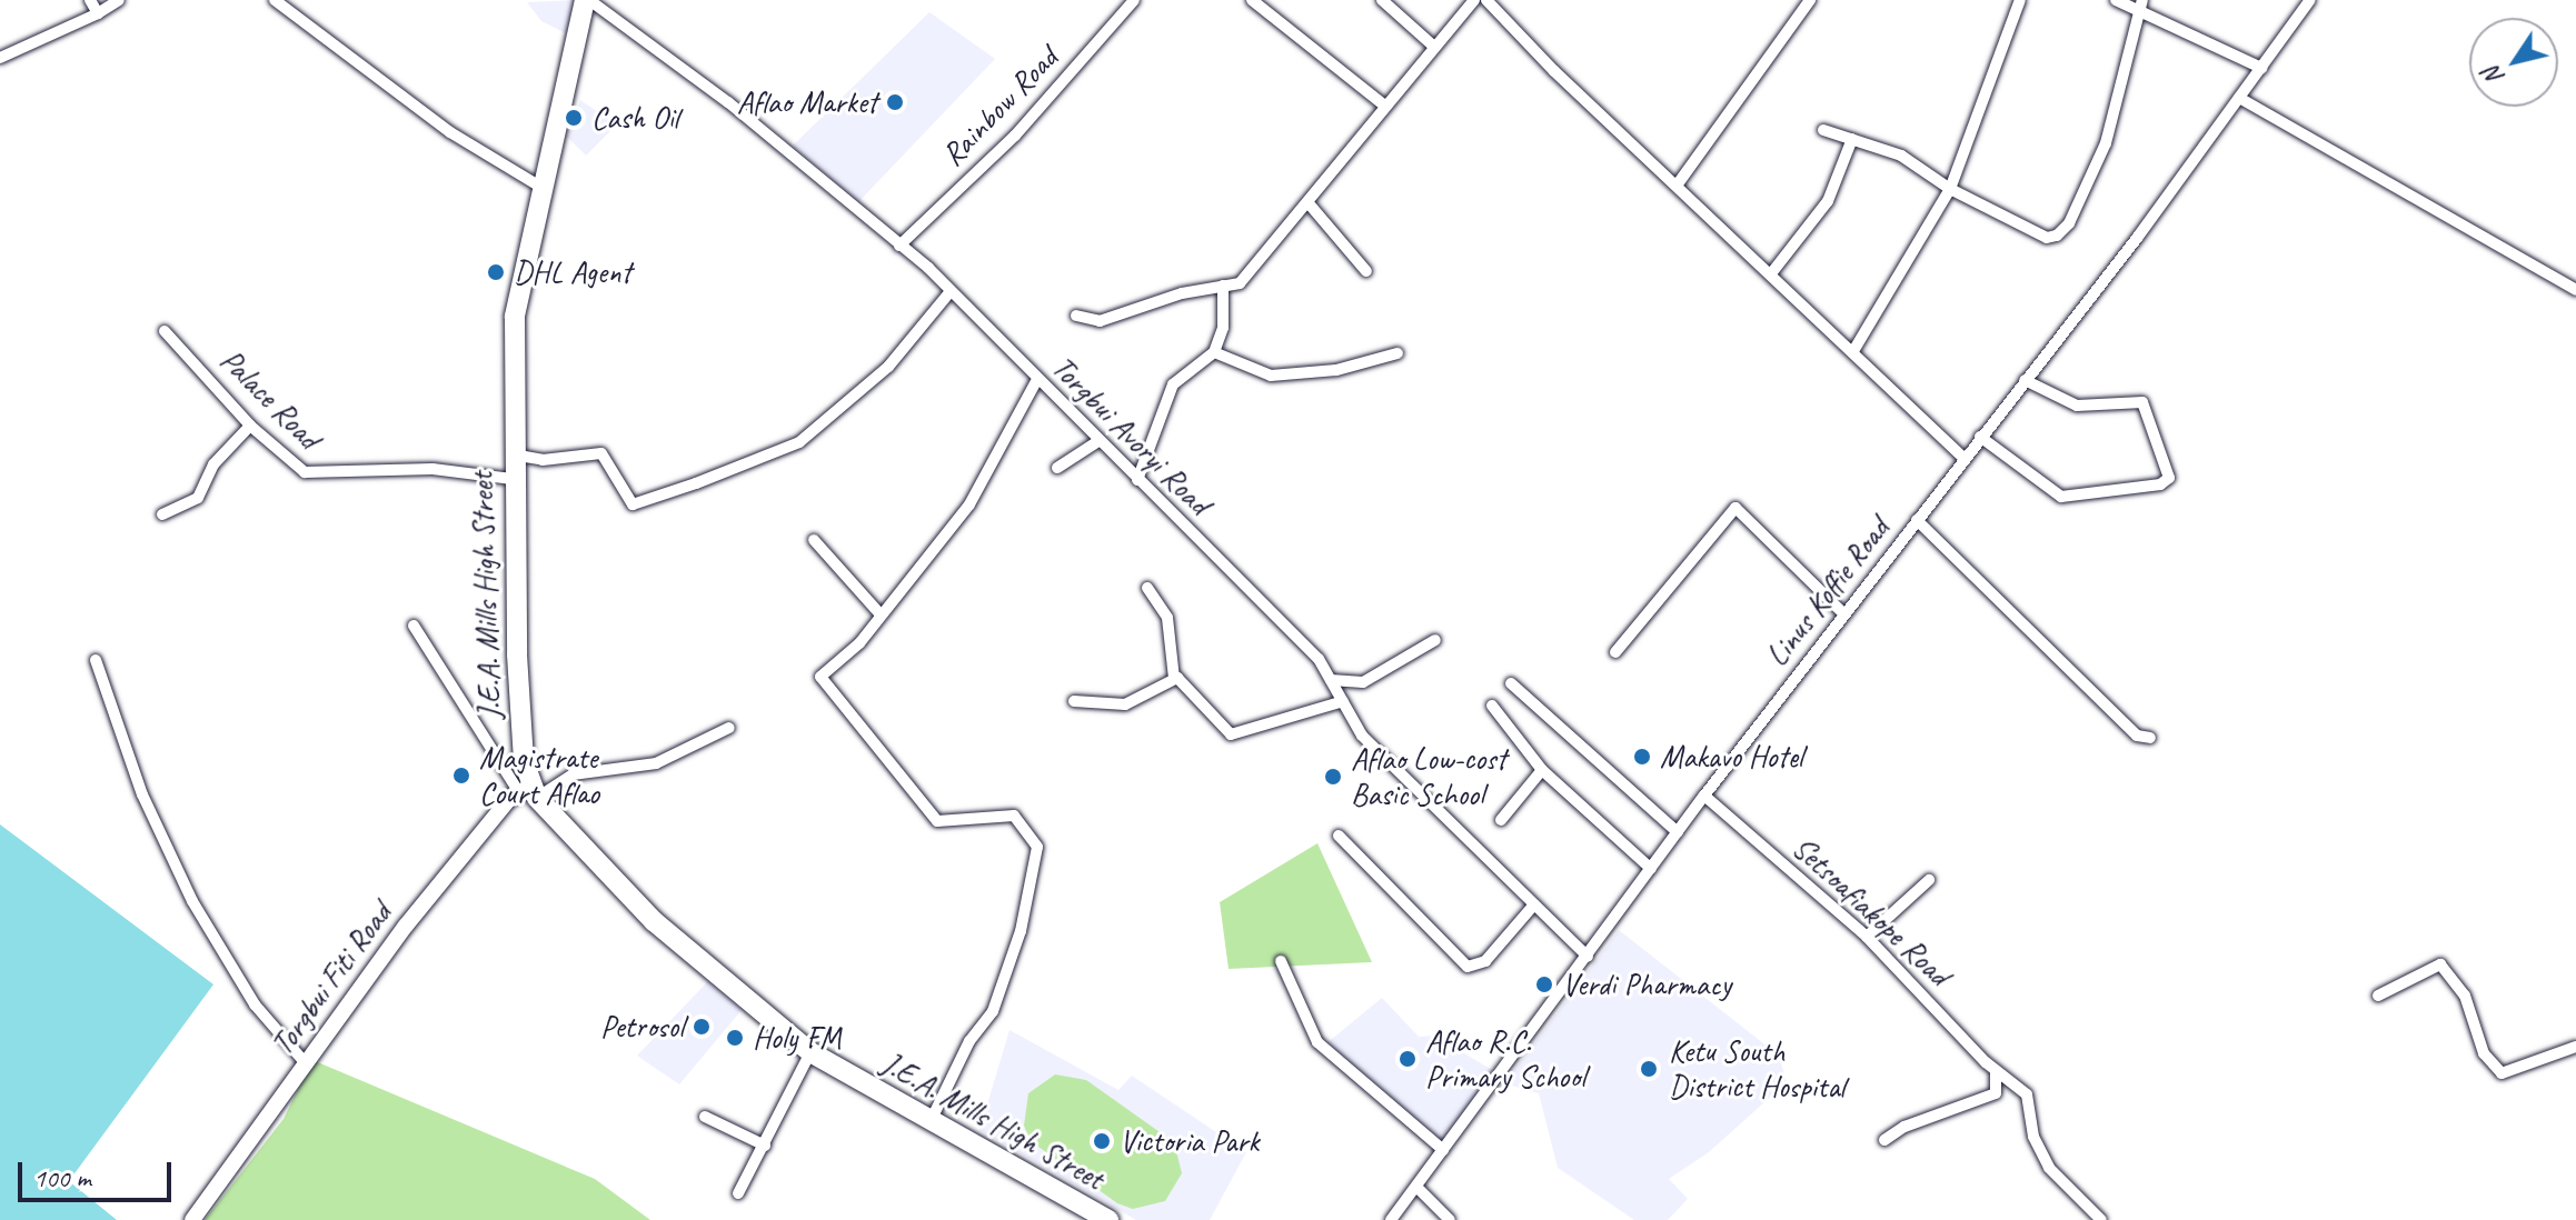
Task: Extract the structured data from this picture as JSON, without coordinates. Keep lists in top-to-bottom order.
{
  "streets": {
    "highway": ["J.E.A. Mills High Street"],
    "street": [
      "Rainbow Road",
      "Palace Road",
      "Torgbui Avoryi Road",
      "Linus Koffie Road",
      "Setsoafiakope Road",
      "Torgbui Fiti Road"
    ]
  },
  "crossings": [
    ["Rainbow Road", "Torgbui Avoryi Road"],
    ["Palace Road", "J.E.A. Mills High Street"],
    ["Torgbui Avoryi Road", "Linus Koffie Road"],
    ["Torgbui Avoryi Road", "J.E.A. Mills High Street"],
    ["Linus Koffie Road", "Setsoafiakope Road"],
    ["J.E.A. Mills High Street", "Torgbui Fiti Road"]
  ],
  "places": [
    "Aflao Market",
    "Cash Oil",
    "DHL Agent",
    "Makavo Hotel",
    "Magistrate Court Aflao",
    "Aflao Low-cost Basic School",
    "Verdi Pharmacy",
    "Petrosol",
    "Holy FM",
    "Aflao R.C. Primary School",
    "Ketu South District Hospital",
    "Victoria Park"
  ],
  "scale_bar": "100 m",
  "north": "bottom left"
}
